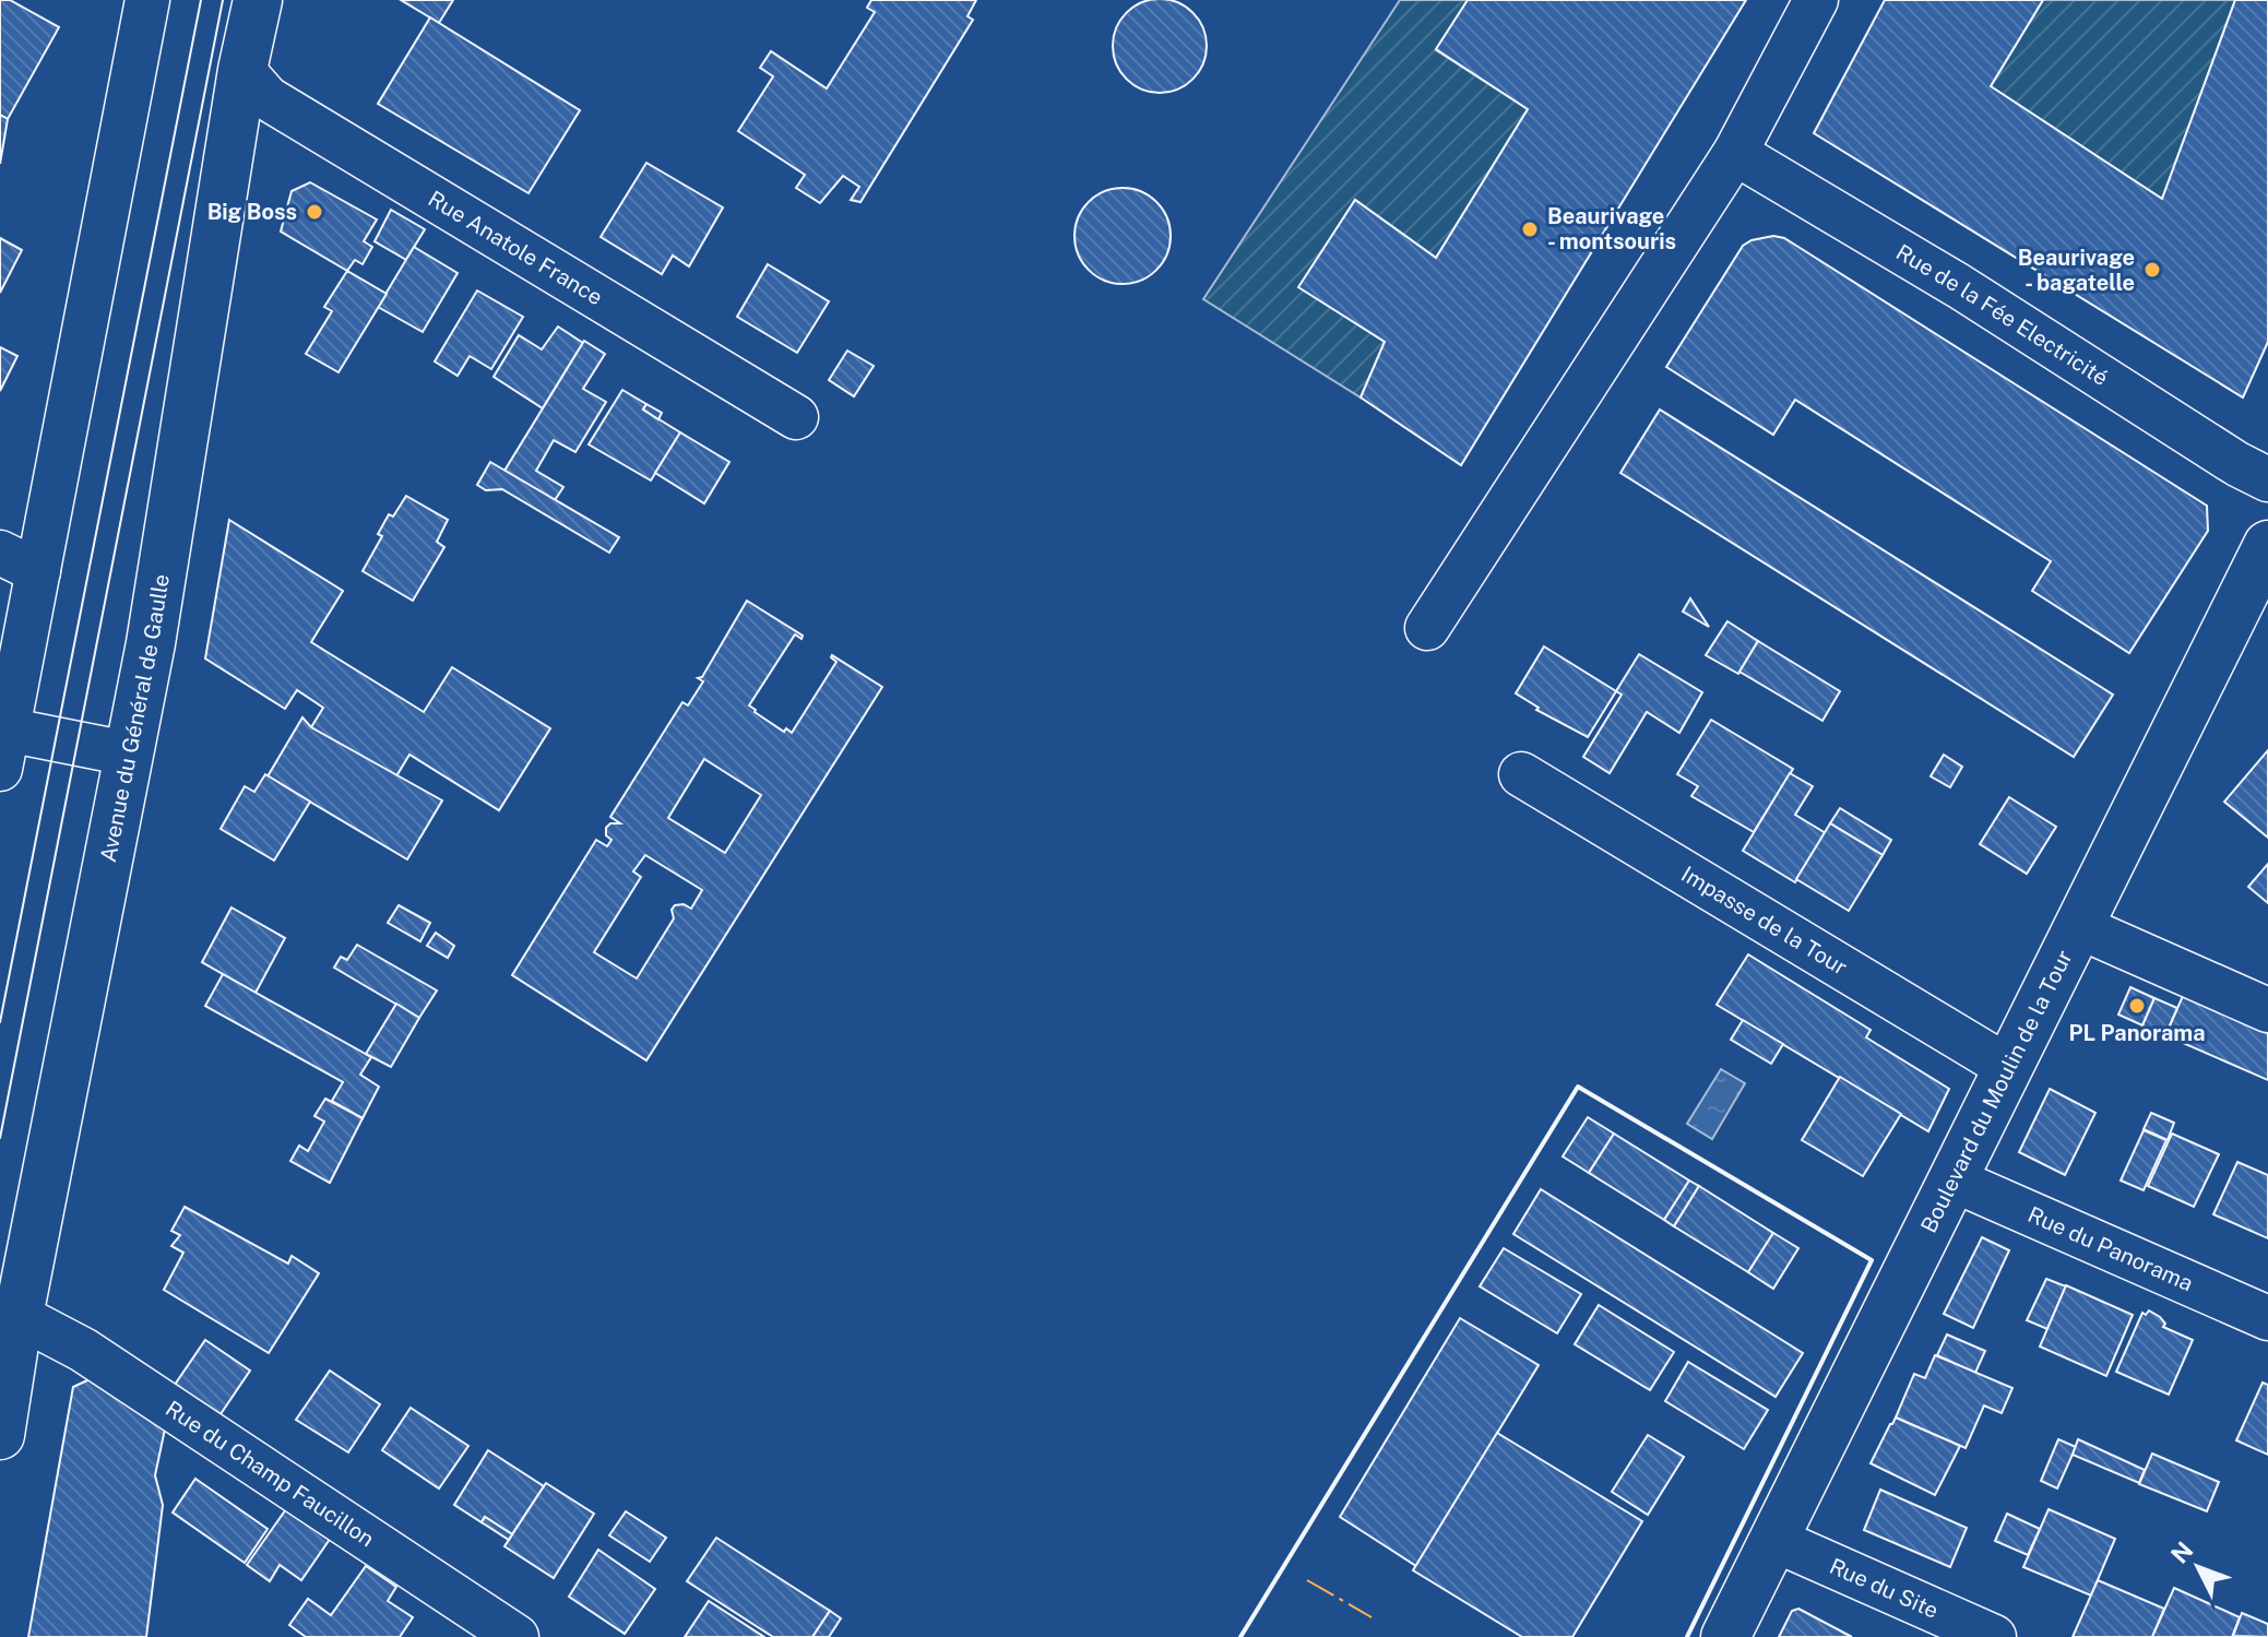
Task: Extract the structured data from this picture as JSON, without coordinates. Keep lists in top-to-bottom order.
{
  "streets": {
    "main road": ["Avenue du Général de Gaulle", "Boulevard du Moulin de la Tour"],
    "street": [
      "Rue Anatole France",
      "Rue de la Fée Electricité",
      "Impasse de la Tour",
      "Rue du Panorama",
      "Rue du Champ Faucillon",
      "Rue du Site"
    ]
  },
  "crossings": [
    ["Rue Anatole France", "Avenue du Général de Gaulle"],
    ["Avenue du Général de Gaulle", "Rue du Champ Faucillon"],
    ["Impasse de la Tour", "Boulevard du Moulin de la Tour"],
    ["Boulevard du Moulin de la Tour", "Rue du Panorama"],
    ["Boulevard du Moulin de la Tour", "Rue du Site"]
  ],
  "places": [
    "Big Boss",
    "Beaurivage - montsouris",
    "Beaurivage - bagatelle",
    "PL Panorama"
  ],
  "north": "top left"
}
